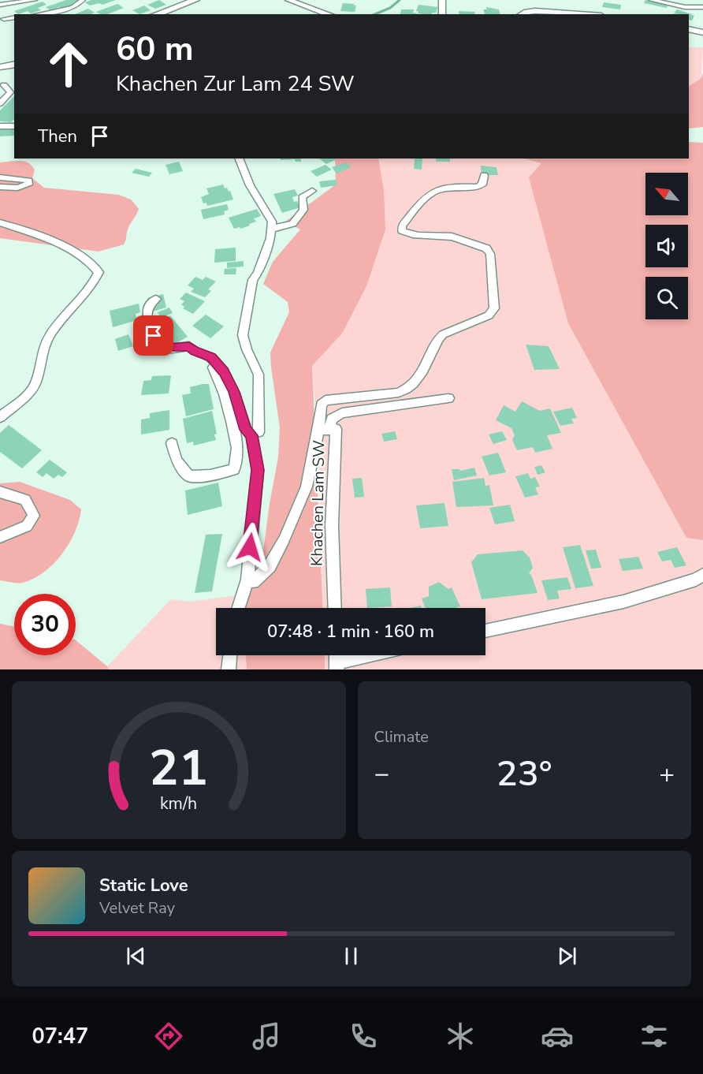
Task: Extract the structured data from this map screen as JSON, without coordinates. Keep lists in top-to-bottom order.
{
  "streets": {
    "street": ["Khachen Lam SW"]
  },
  "north": "top left",
  "page": {
    "turn": ["60 m", "Khachen Zur Lam 24 SW"],
    "then": "Then",
    "limit": "30",
    "trip": "07:48 · 1 min · 160 m",
    "tile": "Climate",
    "heat": ["−", "23°", "+"],
    "song": ["Static Love", "Velvet Ray"],
    "tabs": "07:47",
    "gauge": ["21", "km/h"]
  }
}
